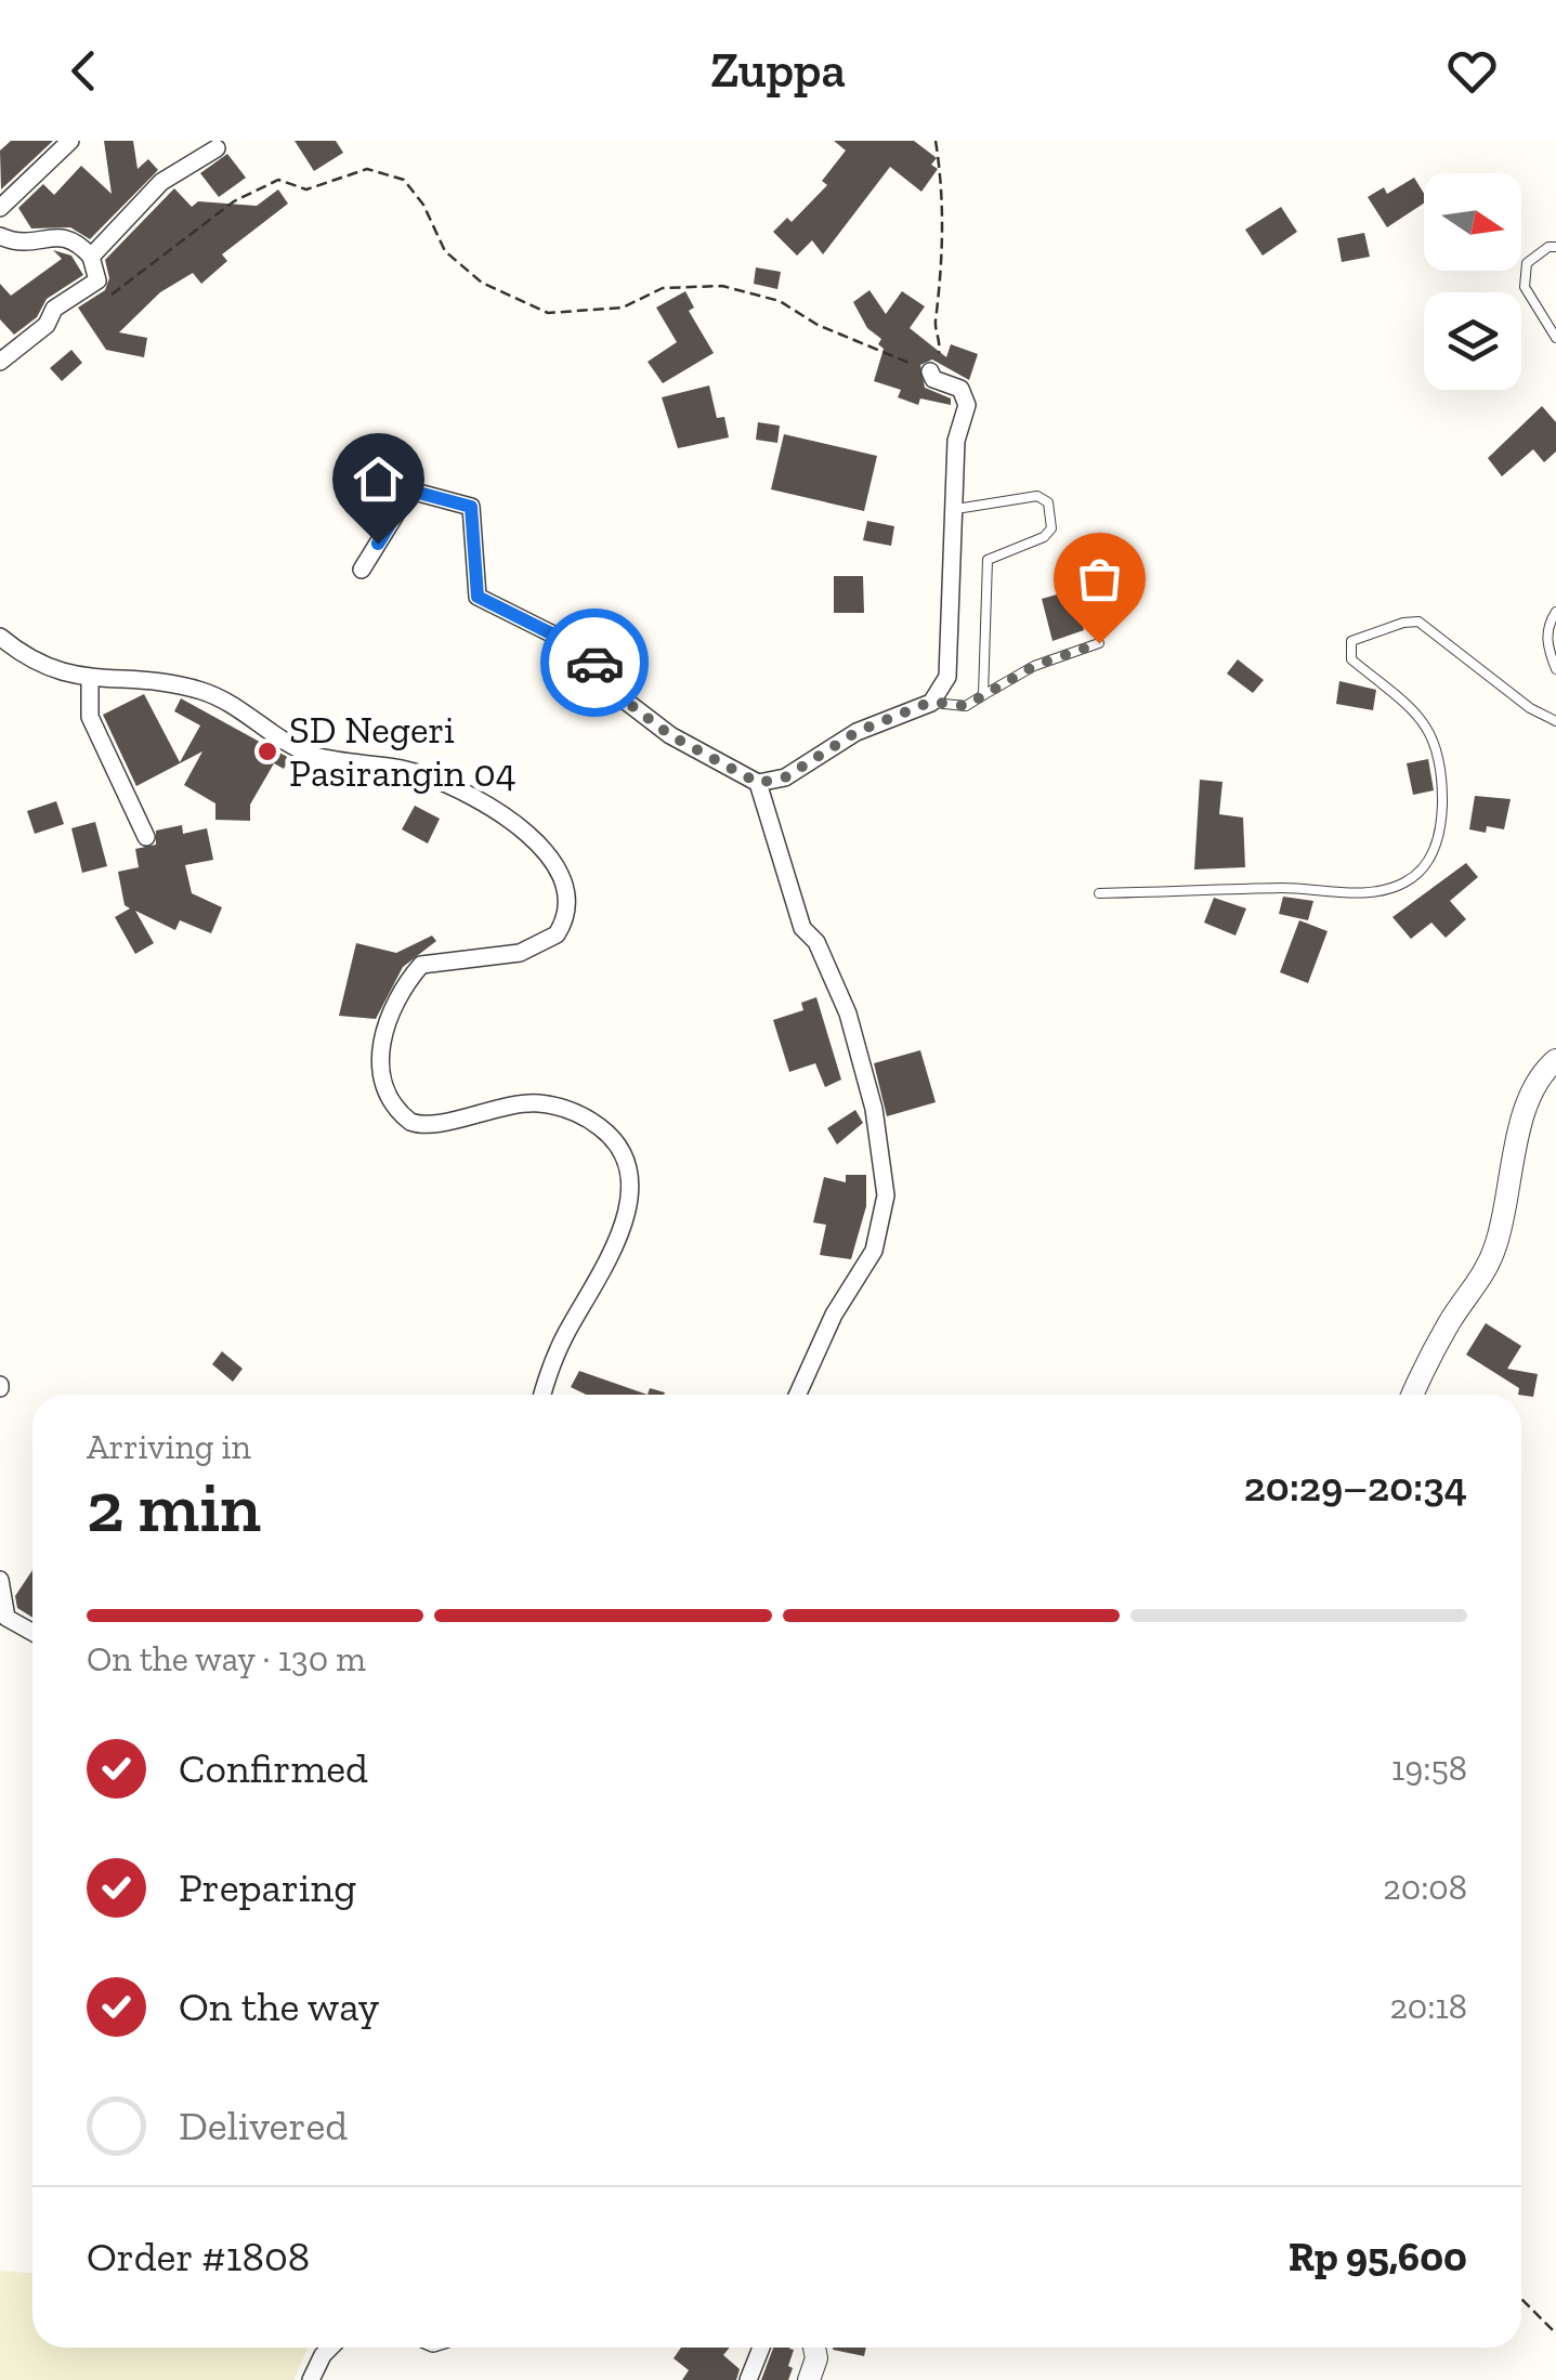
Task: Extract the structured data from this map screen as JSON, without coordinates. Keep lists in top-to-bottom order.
{
  "places": ["SD Negeri Pasirangin 04"],
  "north": "right",
  "page": {
    "header": "Zuppa",
    "heading": ["2 min", "Arriving in", "20:29–20:34"],
    "panel": ["Order #1808", "Rp 95,600"],
    "bar": "On the way · 130 m",
    "list": [
      ["Confirmed", "19:58"],
      ["Preparing", "20:08"],
      ["On the way", "20:18"],
      "Delivered"
    ]
  }
}
